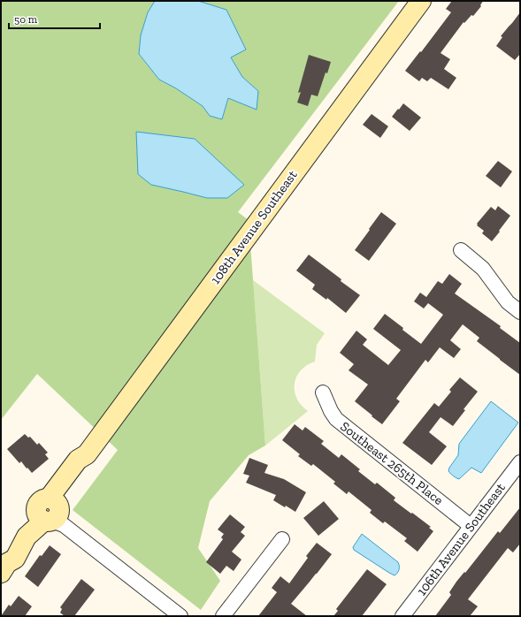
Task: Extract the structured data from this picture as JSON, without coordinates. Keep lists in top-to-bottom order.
{
  "streets": {
    "street": ["108th Avenue Southeast", "Southeast 265th Place", "106th Avenue Southeast"]
  },
  "crossings": [
    ["Southeast 265th Place", "106th Avenue Southeast"]
  ],
  "scale_bar": "50 m"
}
